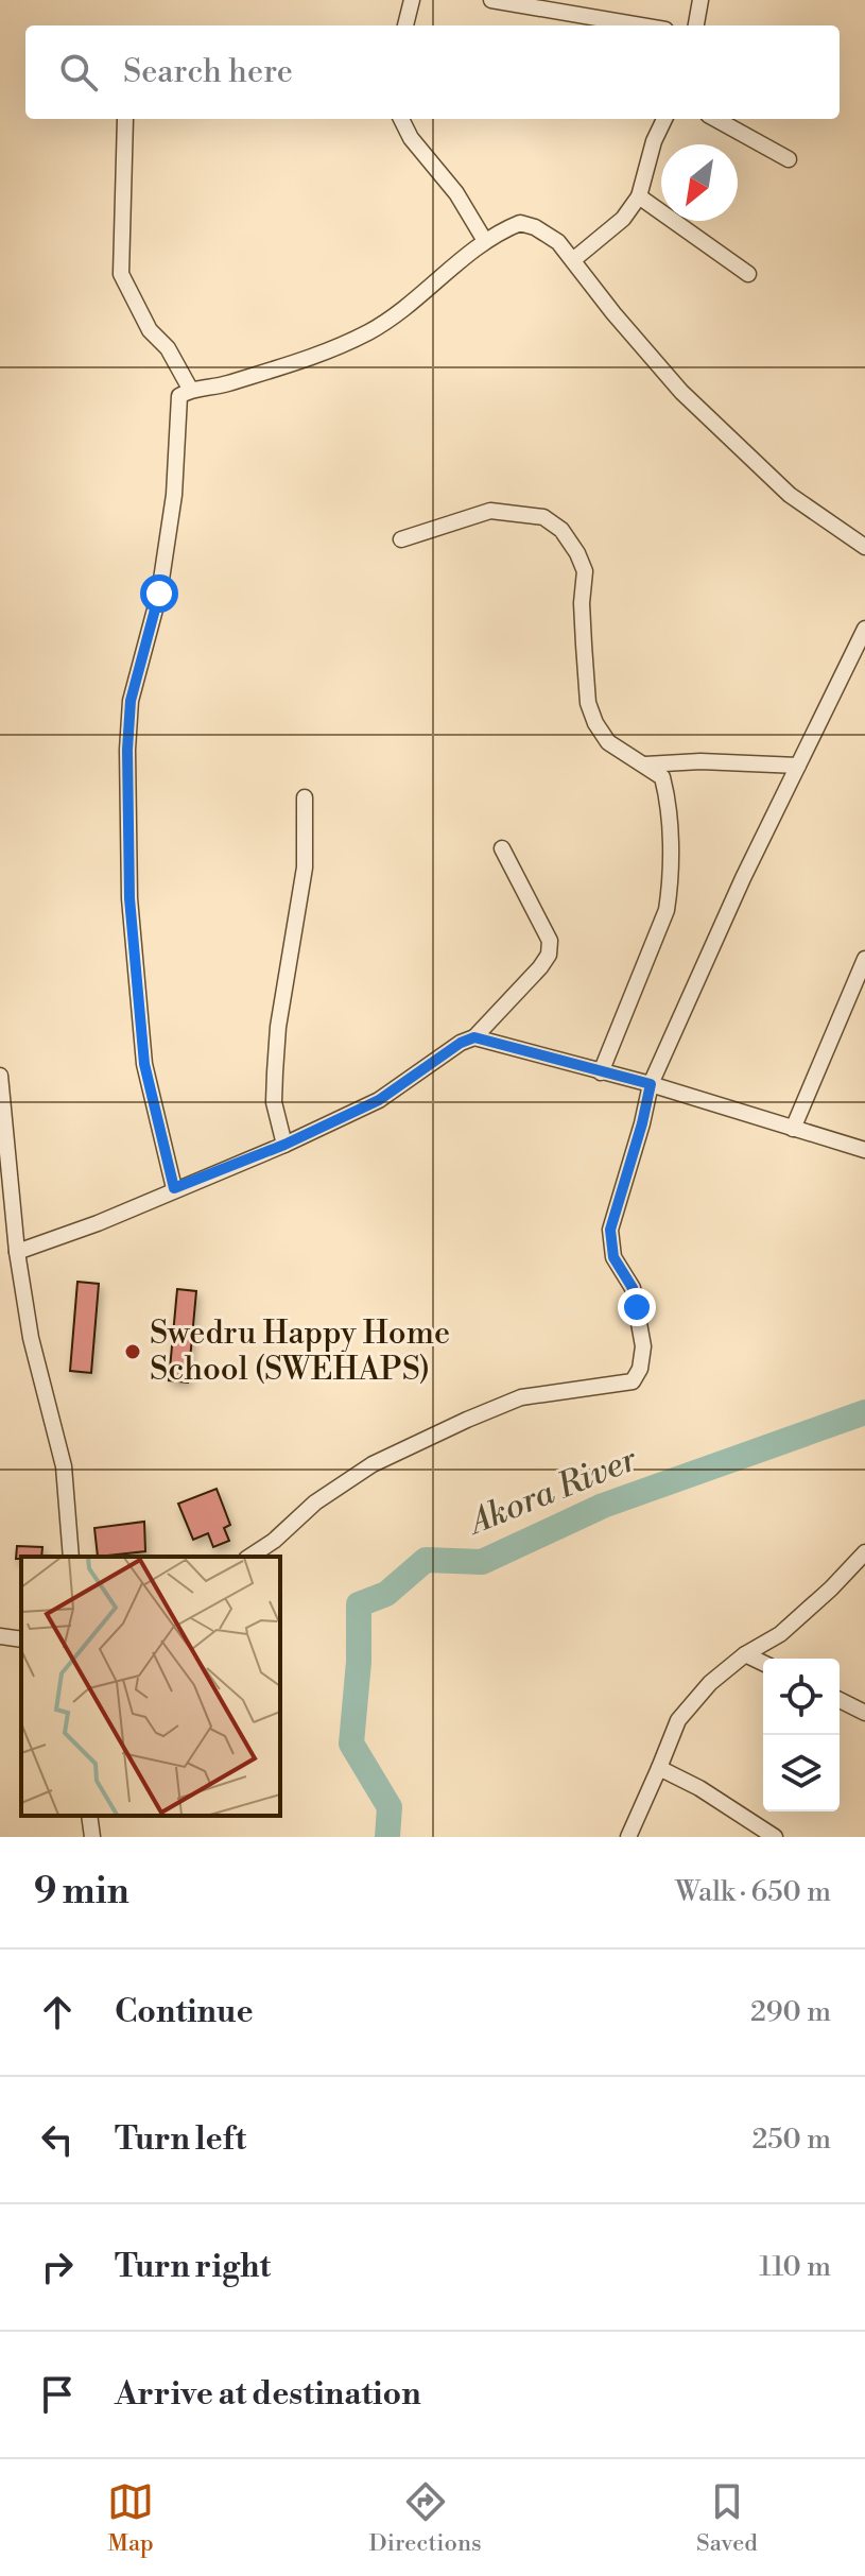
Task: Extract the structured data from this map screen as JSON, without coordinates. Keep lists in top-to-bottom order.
{
  "water": ["Akora River"],
  "places": ["Swedru Happy Home School (SWEHAPS)"],
  "north": "bottom left",
  "page": {
    "search": "Search here",
    "heading": ["9 min", "Walk · 650 m"],
    "list": [
      ["Continue", "290 m"],
      ["Turn left", "250 m"],
      ["Turn right", "110 m"],
      "Arrive at destination"
    ],
    "nav": ["Map", "Directions", "Saved"]
  }
}
